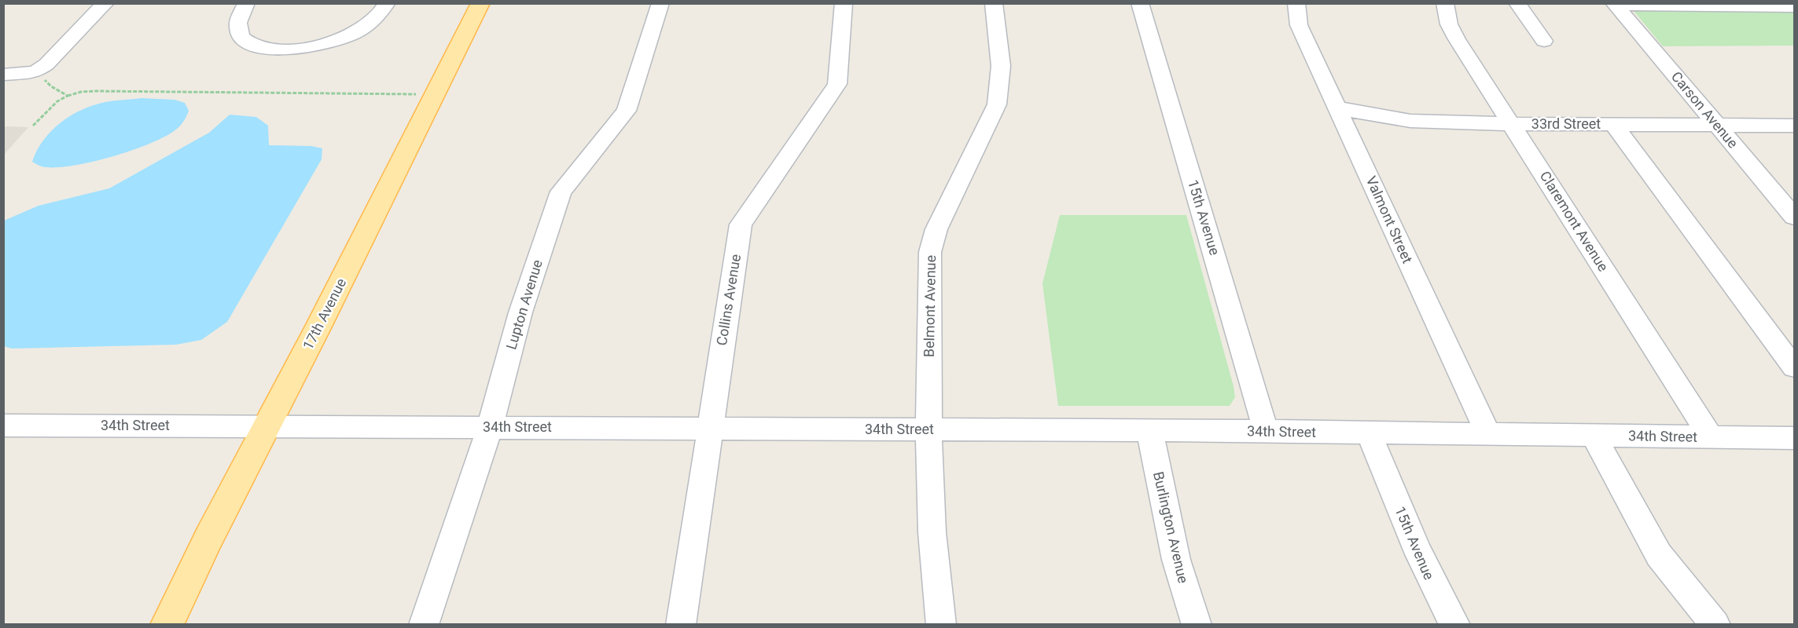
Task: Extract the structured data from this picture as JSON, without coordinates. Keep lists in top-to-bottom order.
{
  "streets": {
    "main road": ["17th Avenue"],
    "street": [
      "Carson Avenue",
      "33rd Street",
      "15th Avenue",
      "Valmont Street",
      "Claremont Avenue",
      "Collins Avenue",
      "Lupton Avenue",
      "Belmont Avenue",
      "34th Street",
      "Burlington Avenue"
    ]
  },
  "crossings": [
    ["Carson Avenue", "33rd Street"],
    ["33rd Street", "Valmont Street"],
    ["33rd Street", "Claremont Avenue"],
    ["15th Avenue", "34th Street"],
    ["Valmont Street", "34th Street"],
    ["Claremont Avenue", "34th Street"],
    ["Collins Avenue", "34th Street"],
    ["Lupton Avenue", "34th Street"],
    ["Belmont Avenue", "34th Street"],
    ["17th Avenue", "34th Street"],
    ["34th Street", "Burlington Avenue"]
  ]
}
